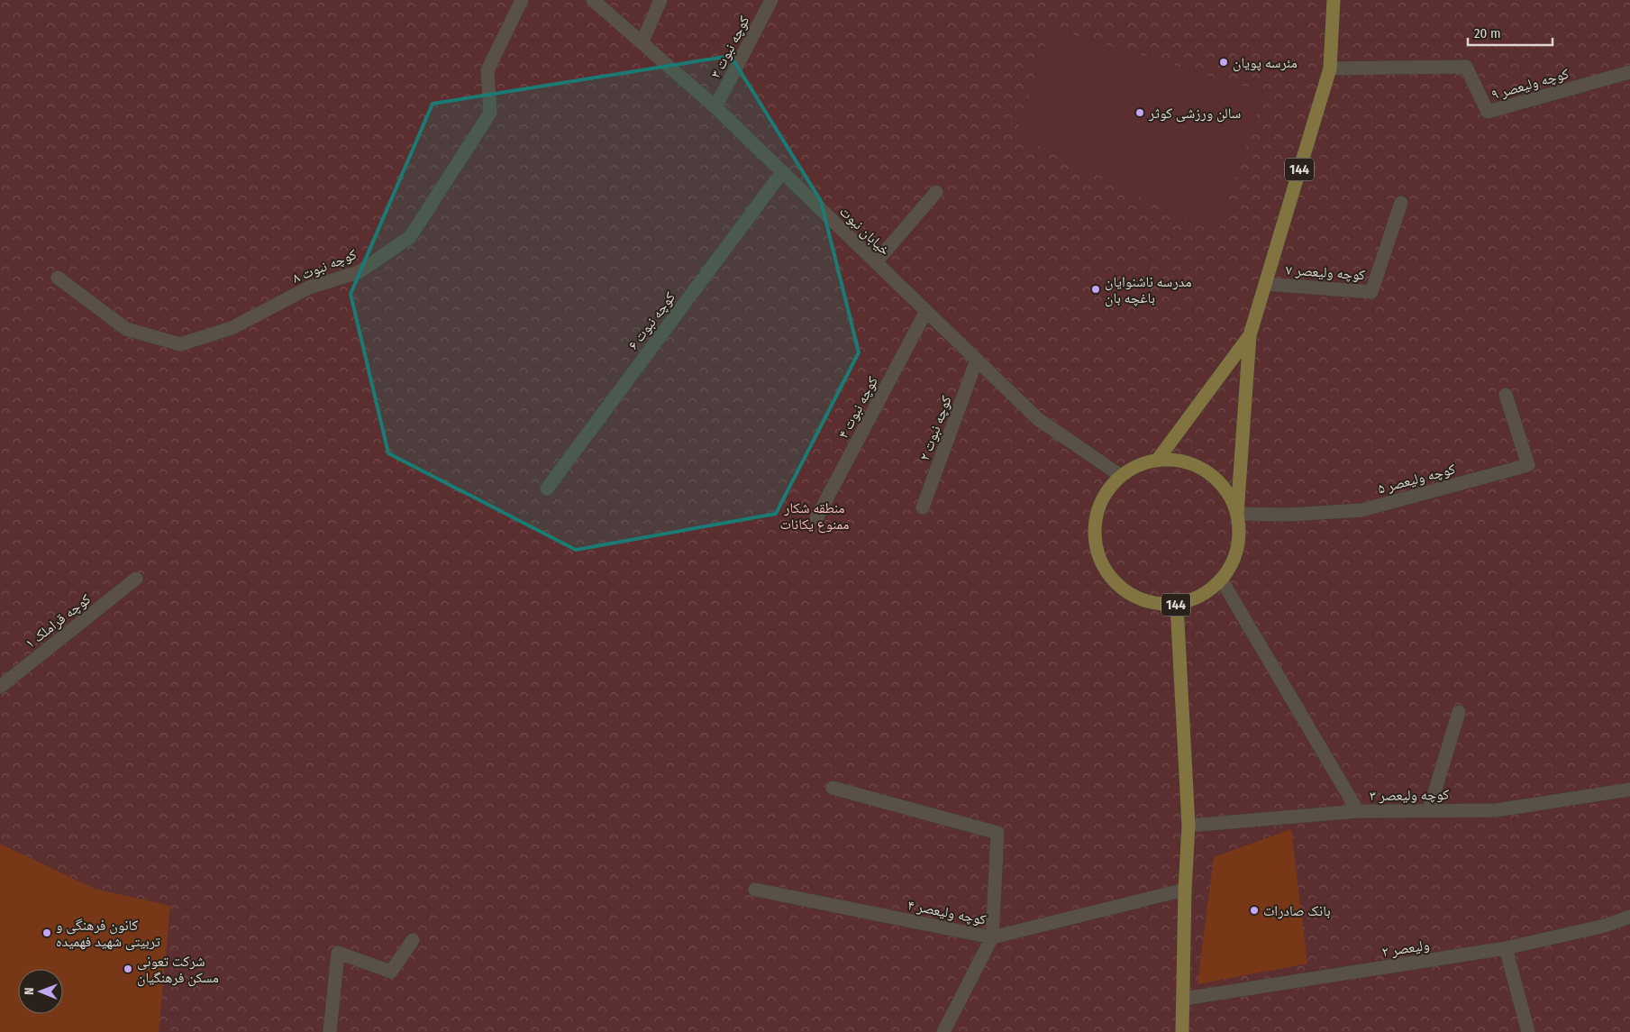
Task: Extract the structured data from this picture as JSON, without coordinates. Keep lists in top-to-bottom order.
{
  "streets": {
    "main road": ["144"],
    "street": [
      "کوچه نبوت ۳",
      "کوچه ولیعصر ۹",
      "خیابان نبوت",
      "کوچه نبوت ۸",
      "کوچه ولیعصر ۷",
      "کوچه نبوت ۶",
      "کوچه نبوت ۴",
      "کوچه نبوت ۲",
      "کوچه ولیعصر ۵",
      "کوچه قراملک ۱",
      "کوچه ولیعصر ۳",
      "کوچه ولیعصر ۴",
      "ولیعصر ۲"
    ]
  },
  "crossings": [
    ["کوچه نبوت ۳", "خیابان نبوت"],
    ["کوچه ولیعصر ۹", "144"],
    ["144", "خیابان نبوت"],
    ["144", "کوچه ولیعصر ۷"],
    ["144", "کوچه ولیعصر ۵"],
    ["144", "کوچه ولیعصر ۳"],
    ["144", "کوچه ولیعصر ۴"],
    ["144", "ولیعصر ۲"],
    ["خیابان نبوت", "کوچه نبوت ۶"],
    ["خیابان نبوت", "کوچه نبوت ۴"],
    ["خیابان نبوت", "کوچه نبوت ۲"],
    ["خیابان نبوت", "کوچه ولیعصر ۵"]
  ],
  "parks": ["منطقه شکار ممنوع یکانات"],
  "places": [
    "مئرسه پویان",
    "سالن ورزشی کوثر",
    "مدرسه ناشنوایان باغچه بان",
    "بانک صادرات",
    "کانون فرهنگی و تربیتی شهید فهمیده",
    "شرکت تعونی مسکن فرهنگیان"
  ],
  "scale_bar": "20 m",
  "north": "left"
}
